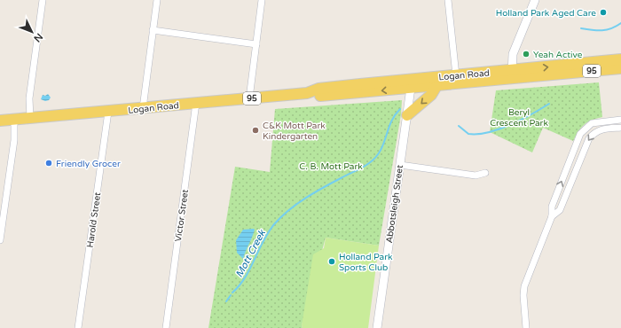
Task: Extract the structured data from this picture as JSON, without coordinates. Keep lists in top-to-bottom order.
{
  "streets": {
    "main road": ["95", "Logan Road"],
    "street": ["Abbotsleigh Street", "Victor Street", "Harold Street"]
  },
  "crossings": [
    ["Logan Road", "Abbotsleigh Street"],
    ["Logan Road", "Victor Street"],
    ["Logan Road", "Harold Street"]
  ],
  "water": ["Mott Creek"],
  "parks": ["Beryl Crescent Park", "C. B. Mott Park"],
  "places": [
    "Holland Park Aged Care",
    "Yeah Active",
    "C&K Mott Park Kindergarten",
    "Friendly Grocer",
    "Holland Park Sports Club"
  ],
  "north": "bottom right"
}
